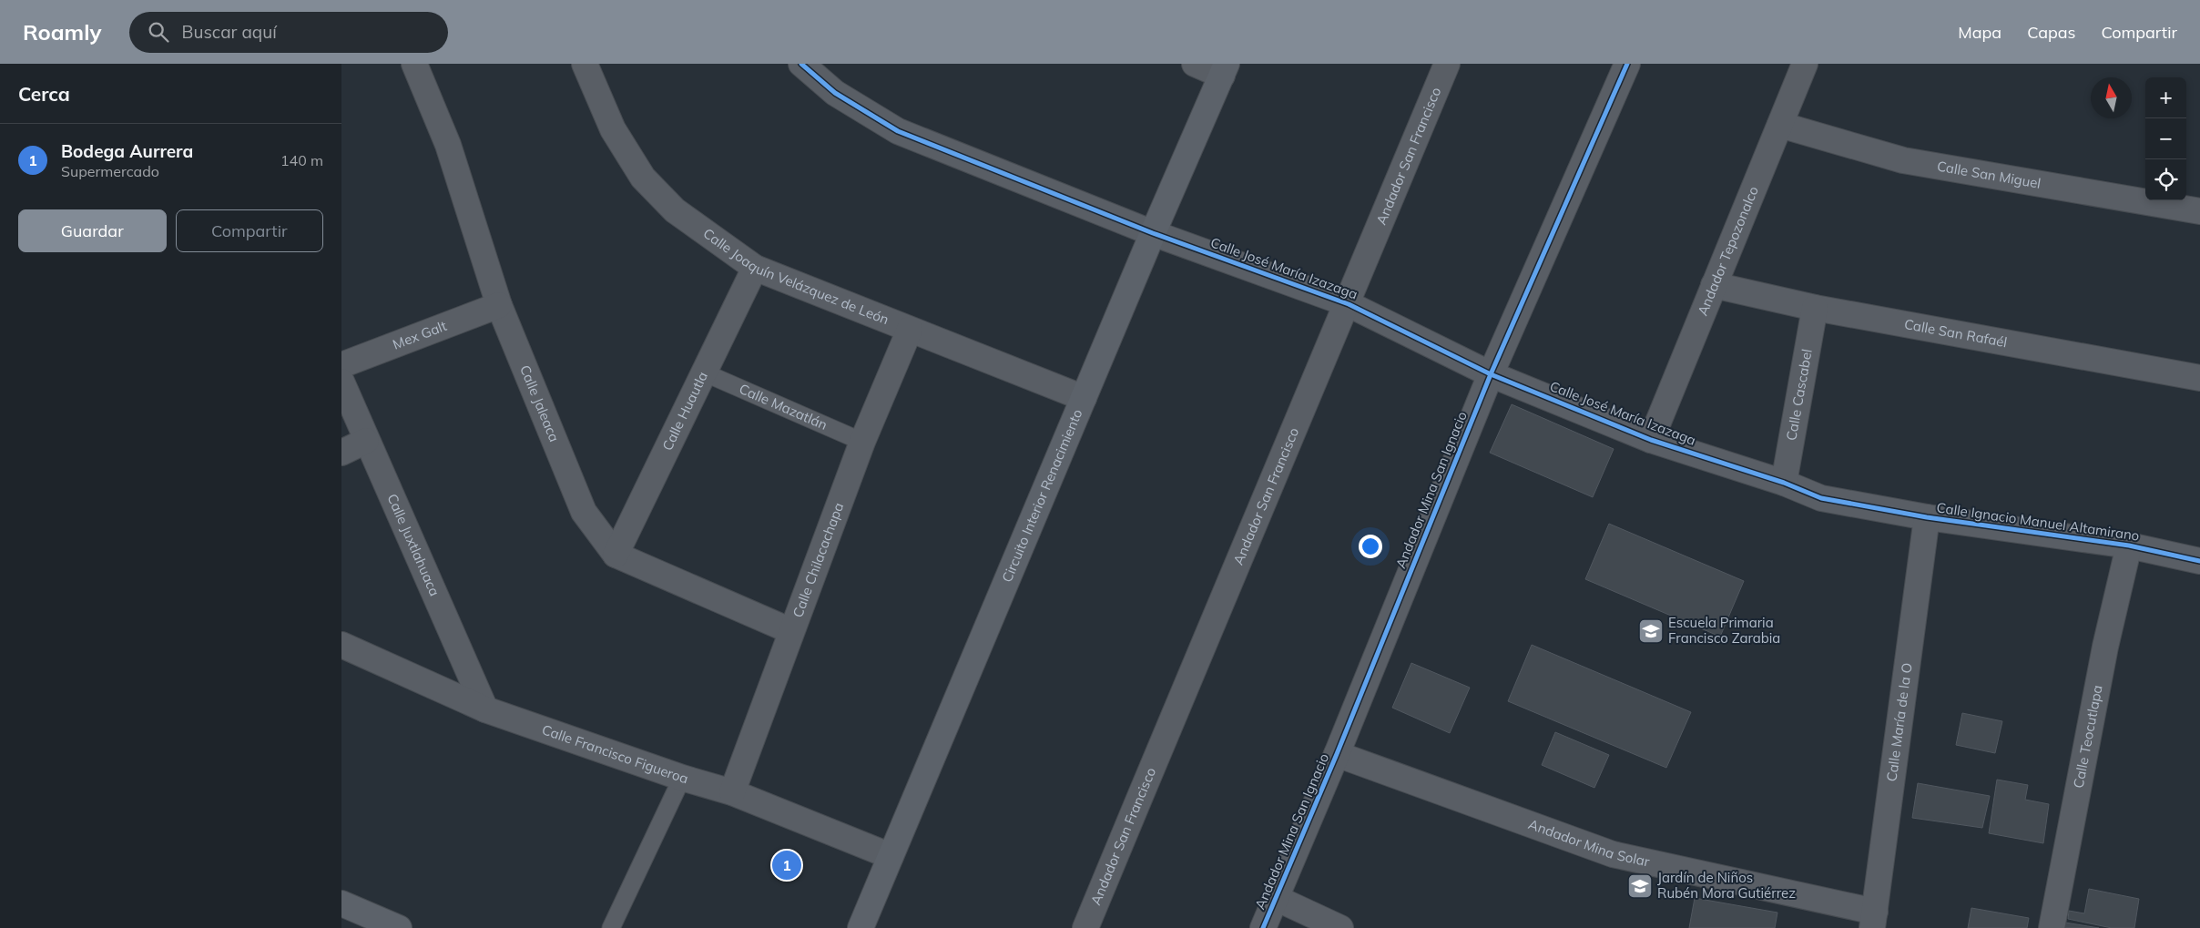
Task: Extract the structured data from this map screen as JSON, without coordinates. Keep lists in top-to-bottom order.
{
  "streets": {
    "main road": ["Circuito Interior Renacimiento"],
    "street": [
      "Andador San Francisco",
      "Calle San Miguel",
      "Andador Tepozonalco",
      "Calle José María Izazaga",
      "Calle Joaquín Velázquez de León",
      "Calle San Rafaél",
      "Mex Galt",
      "Calle Cascabel",
      "Calle Jaleaca",
      "Calle Huautla",
      "Andador Mina San Ignacio",
      "Calle Ignacio Manuel Altamirano",
      "Calle Juxtlahuaca",
      "Calle Chilacachapa",
      "Calle María de la O",
      "Calle Teocutlapa",
      "Calle Francisco Figueroa",
      "Andador Mina Solar"
    ],
    "lane": ["Calle Mazatlán"]
  },
  "crossings": [
    ["Andador San Francisco", "Calle José María Izazaga"],
    ["Calle San Miguel", "Andador Tepozonalco"],
    ["Andador Tepozonalco", "Calle José María Izazaga"],
    ["Andador Tepozonalco", "Calle San Rafaél"],
    ["Calle José María Izazaga", "Calle Cascabel"],
    ["Calle José María Izazaga", "Andador Mina San Ignacio"],
    ["Calle José María Izazaga", "Circuito Interior Renacimiento"],
    ["Calle José María Izazaga", "Calle Ignacio Manuel Altamirano"],
    ["Calle José María Izazaga", "Calle María de la O"],
    ["Calle Joaquín Velázquez de León", "Calle Huautla"],
    ["Calle Joaquín Velázquez de León", "Circuito Interior Renacimiento"],
    ["Calle Joaquín Velázquez de León", "Calle Chilacachapa"],
    ["Calle San Rafaél", "Calle Cascabel"],
    ["Mex Galt", "Calle Jaleaca"],
    ["Calle Jaleaca", "Calle Huautla"],
    ["Calle Mazatlán", "Calle Huautla"],
    ["Calle Mazatlán", "Calle Chilacachapa"],
    ["Andador Mina San Ignacio", "Andador Mina Solar"],
    ["Circuito Interior Renacimiento", "Calle Francisco Figueroa"],
    ["Calle Ignacio Manuel Altamirano", "Calle María de la O"],
    ["Calle Ignacio Manuel Altamirano", "Calle Teocutlapa"],
    ["Calle Juxtlahuaca", "Calle Francisco Figueroa"],
    ["Calle Chilacachapa", "Calle Francisco Figueroa"],
    ["Calle María de la O", "Andador Mina Solar"]
  ],
  "places": {
    "school or university": ["Escuela Primaria Francisco Zarabia", "Jardín de Niños Rubén Mora Gutiérrez"]
  },
  "north": "top",
  "page": {
    "header": "Roamly",
    "search": "Buscar aquí",
    "nav": ["Mapa", "Capas", "Compartir"],
    "heading": "Cerca",
    "map_buttons": ["+", "−"],
    "list": [
      {
        "mark": "1",
        "name": "Bodega Aurrera",
        "note": "Supermercado",
        "value": "140 m"
      }
    ],
    "buttons": ["Guardar", "Compartir"],
    "pins": "1"
  }
}
